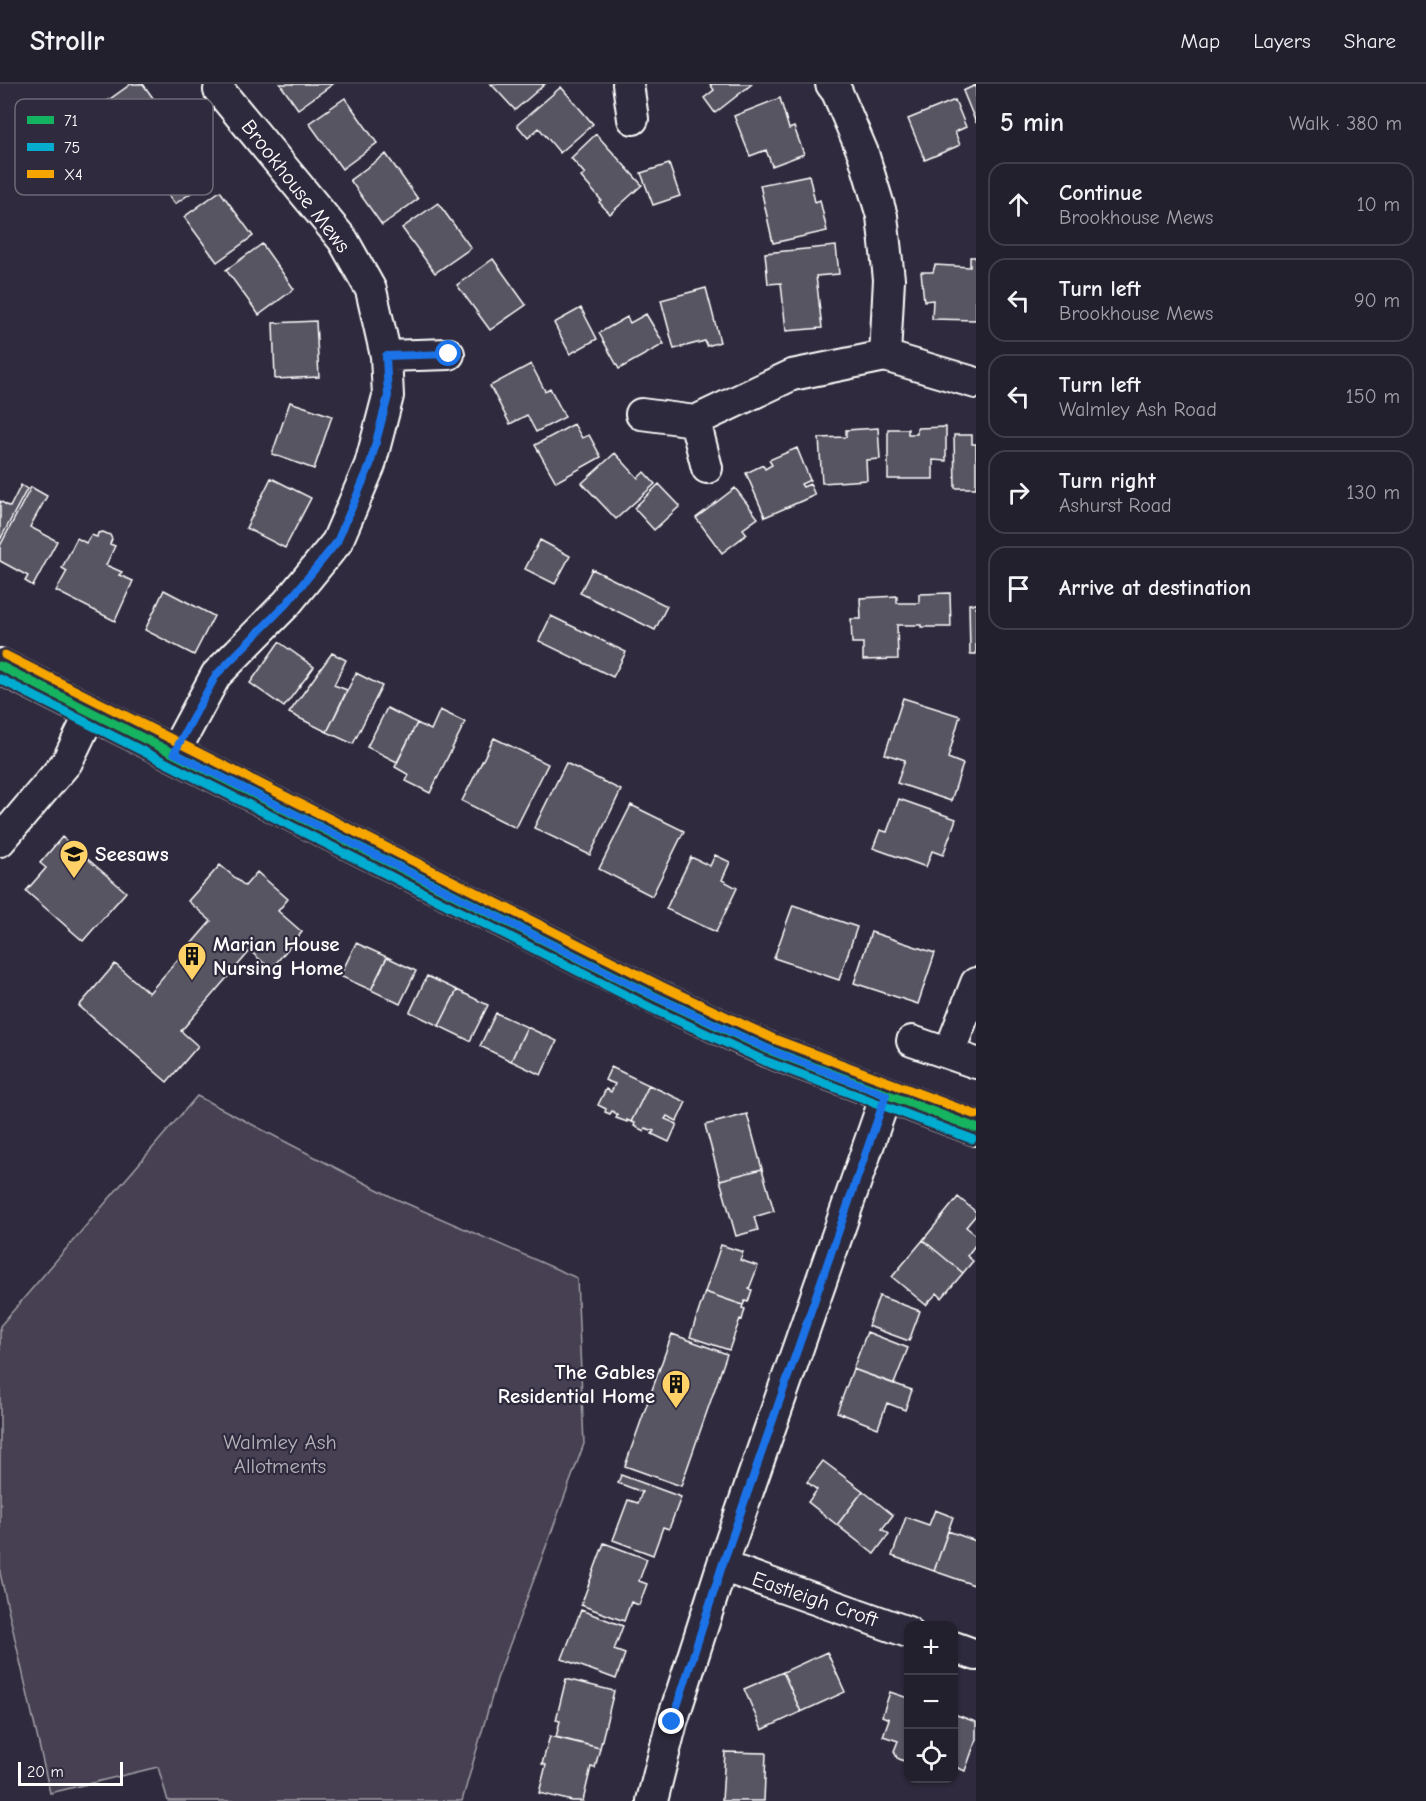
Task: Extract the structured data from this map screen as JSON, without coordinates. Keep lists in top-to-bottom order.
{
  "streets": {
    "street": ["Brookhouse Mews", "Eastleigh Croft"]
  },
  "parks": ["Walmley Ash Allotments"],
  "places": {
    "school or university": ["Seesaws"],
    "building": ["Marian House Nursing Home", "The Gables Residential Home"]
  },
  "lines": ["transit line X4", "transit line 71", "transit line 75"],
  "legend": ["71", "75", "X4"],
  "scale_bar": "20 m",
  "page": {
    "header": "Strollr",
    "nav": ["Map", "Layers", "Share"],
    "heading": ["5 min", "Walk · 380 m"],
    "list": [
      ["Continue", "Brookhouse Mews", "10 m"],
      ["Turn left", "Brookhouse Mews", "90 m"],
      ["Turn left", "Walmley Ash Road", "150 m"],
      ["Turn right", "Ashurst Road", "130 m"],
      "Arrive at destination"
    ],
    "map_buttons": ["+", "−"],
    "scale": "20 m"
  }
}
